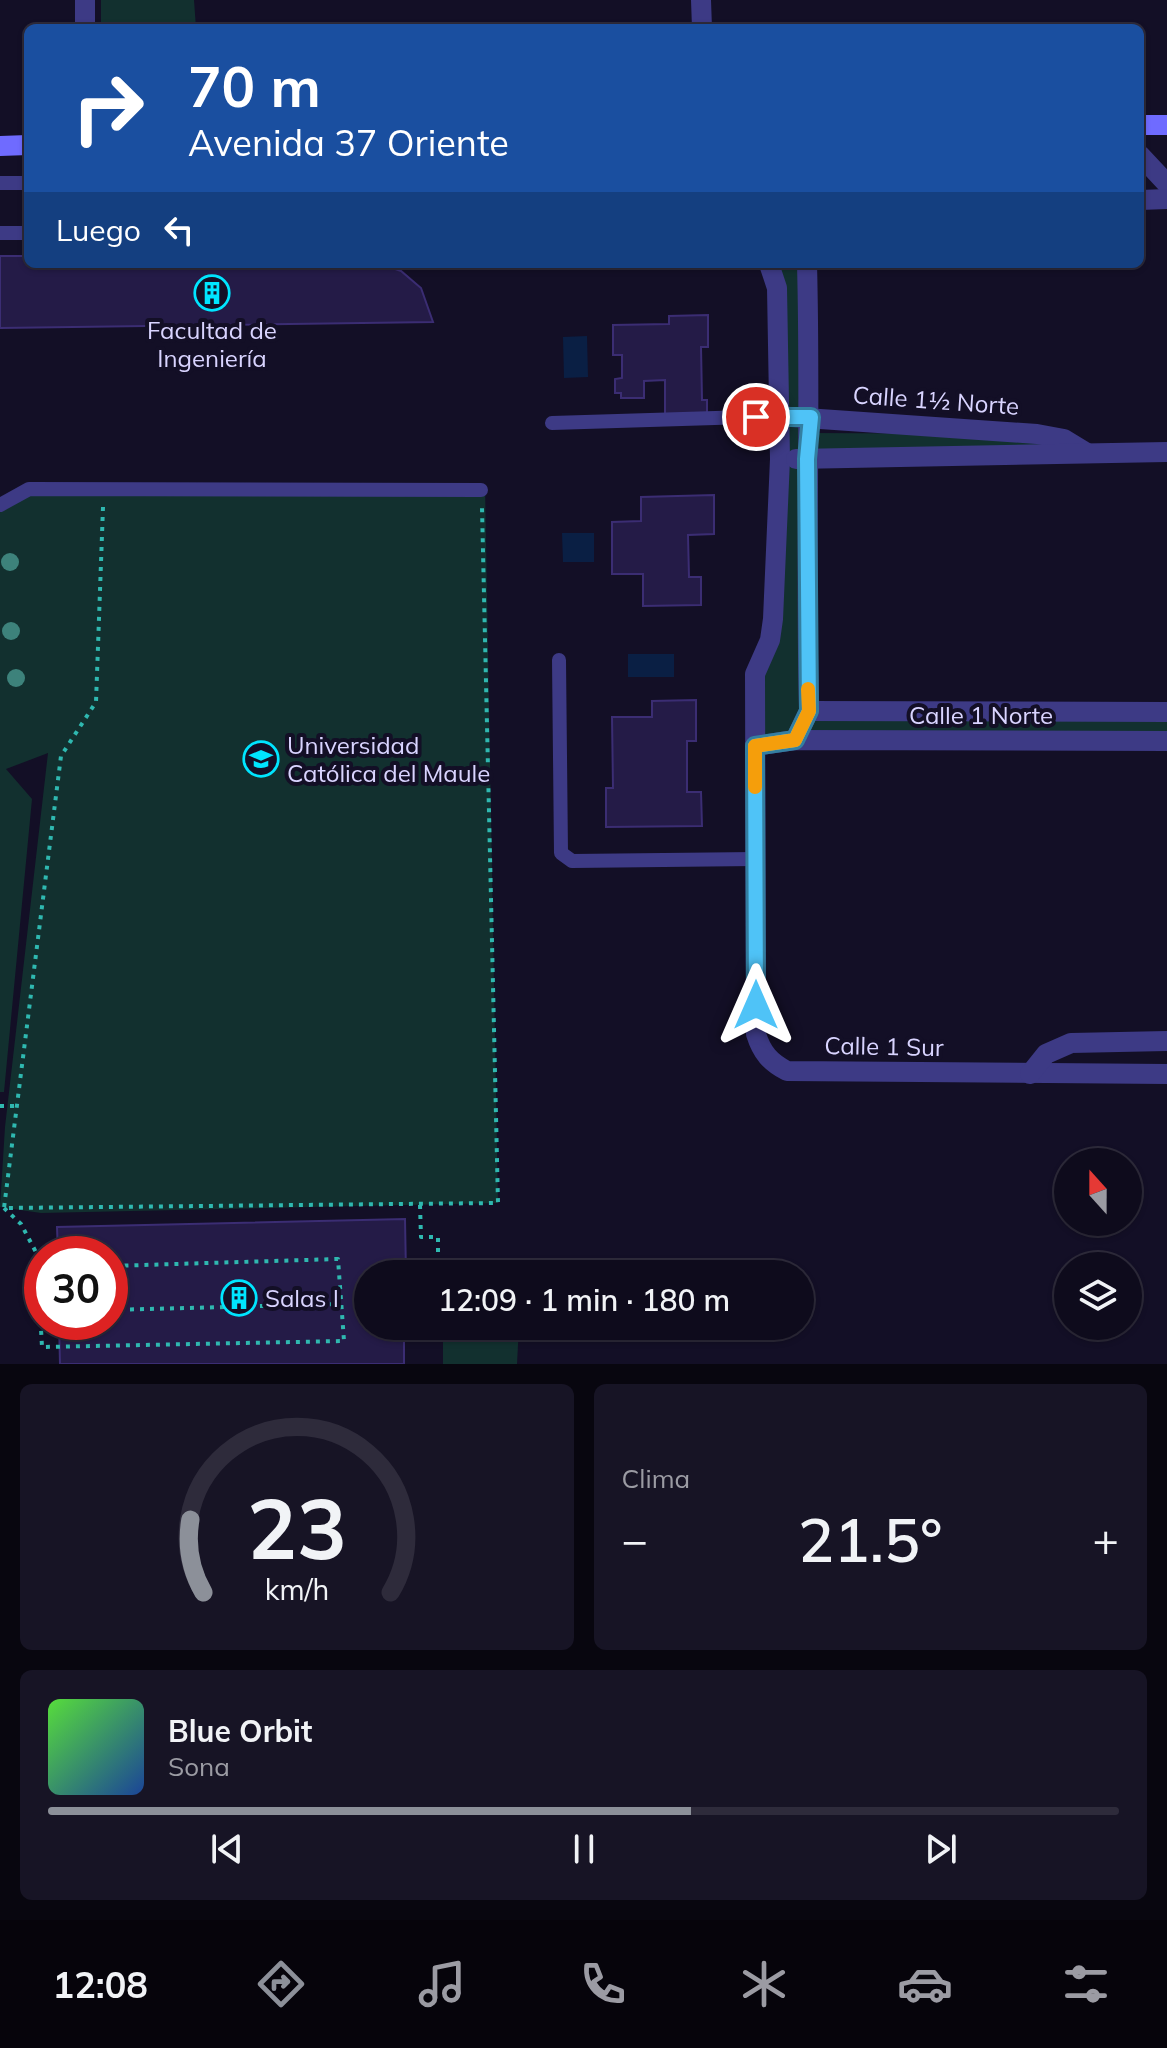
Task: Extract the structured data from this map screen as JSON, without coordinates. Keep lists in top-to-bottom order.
{
  "streets": {
    "street": ["Calle 1½ Norte", "Calle 1 Norte", "Calle 1 Sur"]
  },
  "places": {
    "building": ["Facultad de Ingeniería", "Salas I"],
    "school or university": ["Universidad Católica del Maule"]
  },
  "north": "top",
  "page": {
    "turn": ["70 m", "Avenida 37 Oriente"],
    "then": "Luego",
    "limit": "30",
    "trip": "12:09 · 1 min · 180 m",
    "tile": "Clima",
    "heat": ["−", "21.5°", "+"],
    "song": ["Blue Orbit", "Sona"],
    "tabs": "12:08",
    "gauge": ["23", "km/h"]
  }
}
